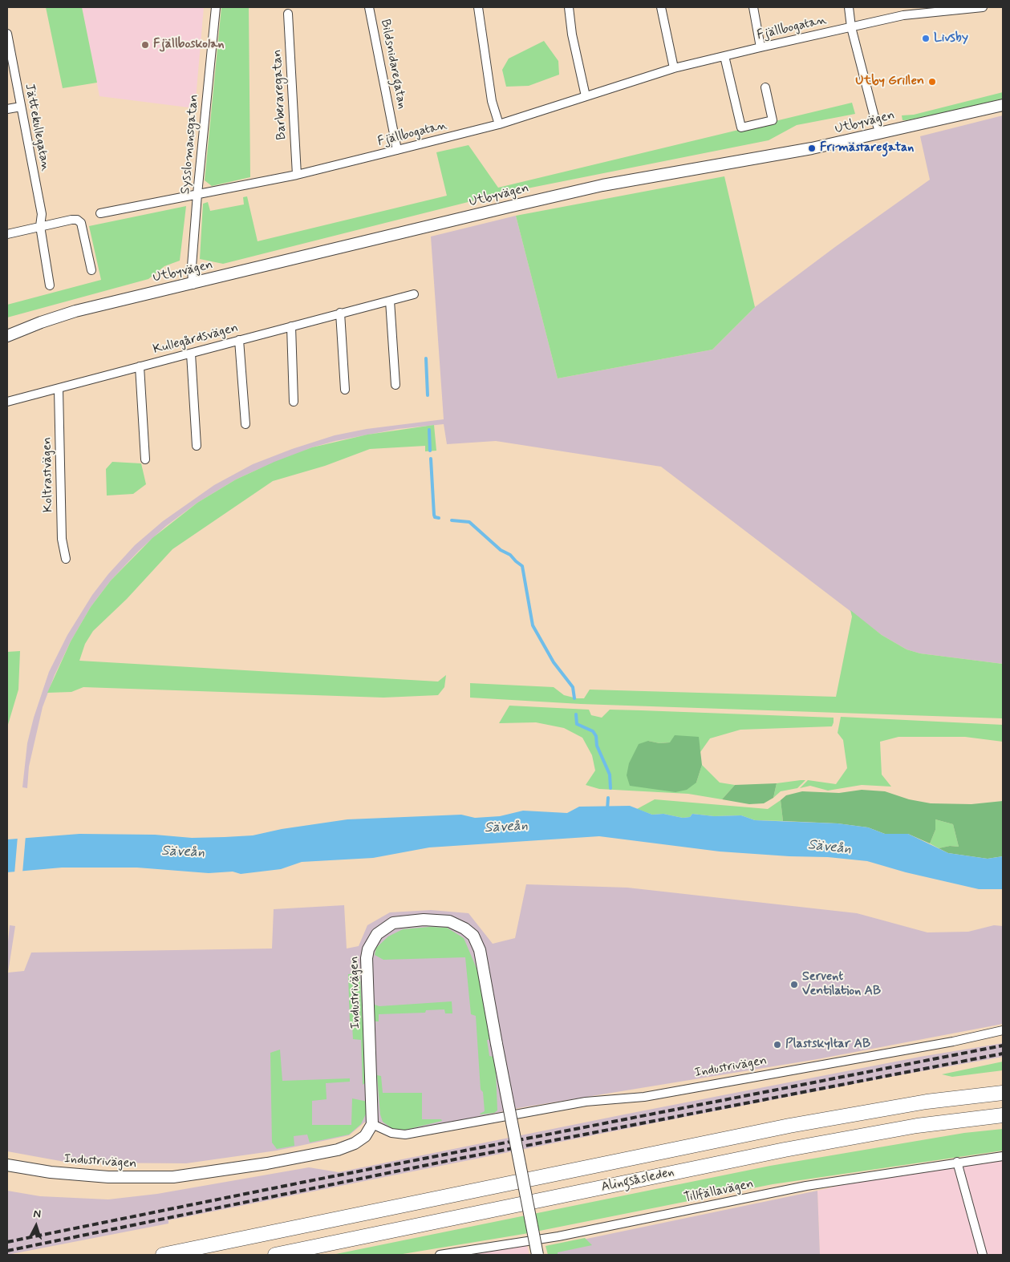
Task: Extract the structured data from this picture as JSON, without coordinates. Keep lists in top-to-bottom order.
{
  "streets": {
    "highway": ["Alingsåsleden"],
    "street": [
      "Fjällbogatan",
      "Bildsnidaregatan",
      "Barberaregatan",
      "Utbyvägen",
      "Jättekullegatan",
      "Sysslomansgatan",
      "Kullegårdsvägen",
      "Koltrastvägen",
      "Industrivägen",
      "Tillfällavägen"
    ]
  },
  "crossings": [
    ["Fjällbogatan", "Bildsnidaregatan"],
    ["Fjällbogatan", "Barberaregatan"],
    ["Fjällbogatan", "Sysslomansgatan"],
    ["Utbyvägen", "Sysslomansgatan"],
    ["Kullegårdsvägen", "Koltrastvägen"]
  ],
  "water": ["Säveån"],
  "places": [
    "Livsby",
    "Fjällboskolan",
    "Utby Grillen",
    "Frimästaregatan",
    "Servent Ventilation AB",
    "Plastskyltar AB"
  ],
  "north": "top"
}
